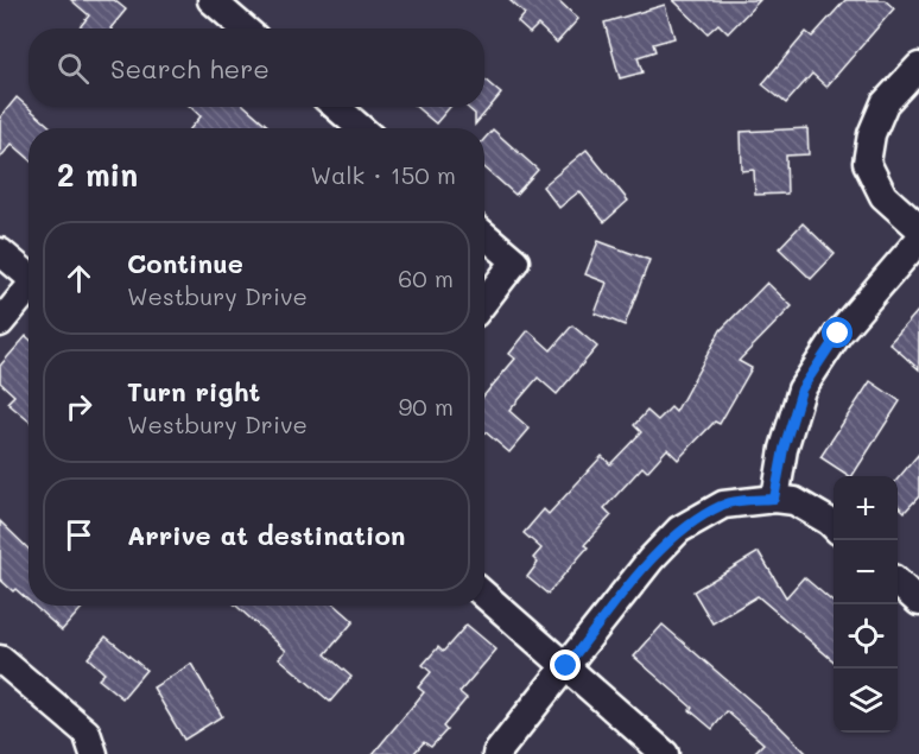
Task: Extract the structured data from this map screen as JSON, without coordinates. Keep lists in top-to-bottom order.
{
  "page": {
    "search": "Search here",
    "heading": ["2 min", "Walk · 150 m"],
    "list": [
      ["Continue", "Westbury Drive", "60 m"],
      ["Turn right", "Westbury Drive", "90 m"],
      "Arrive at destination"
    ],
    "map_buttons": ["+", "−"]
  }
}
